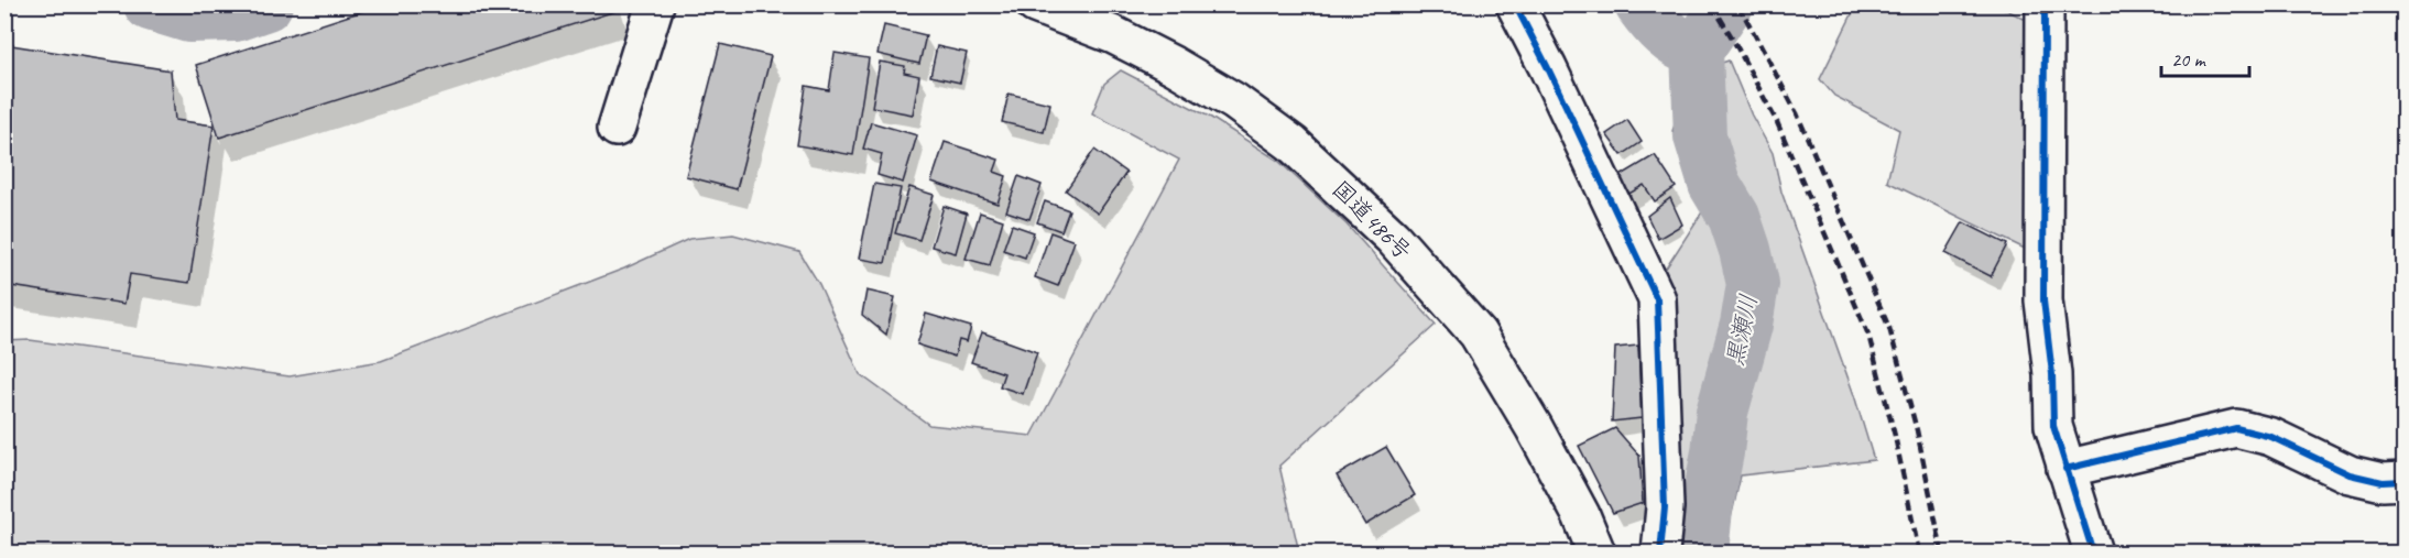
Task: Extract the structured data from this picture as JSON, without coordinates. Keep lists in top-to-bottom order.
{
  "streets": {
    "main road": ["国道486号"]
  },
  "water": ["黒瀬川"],
  "scale_bar": "20 m"
}
